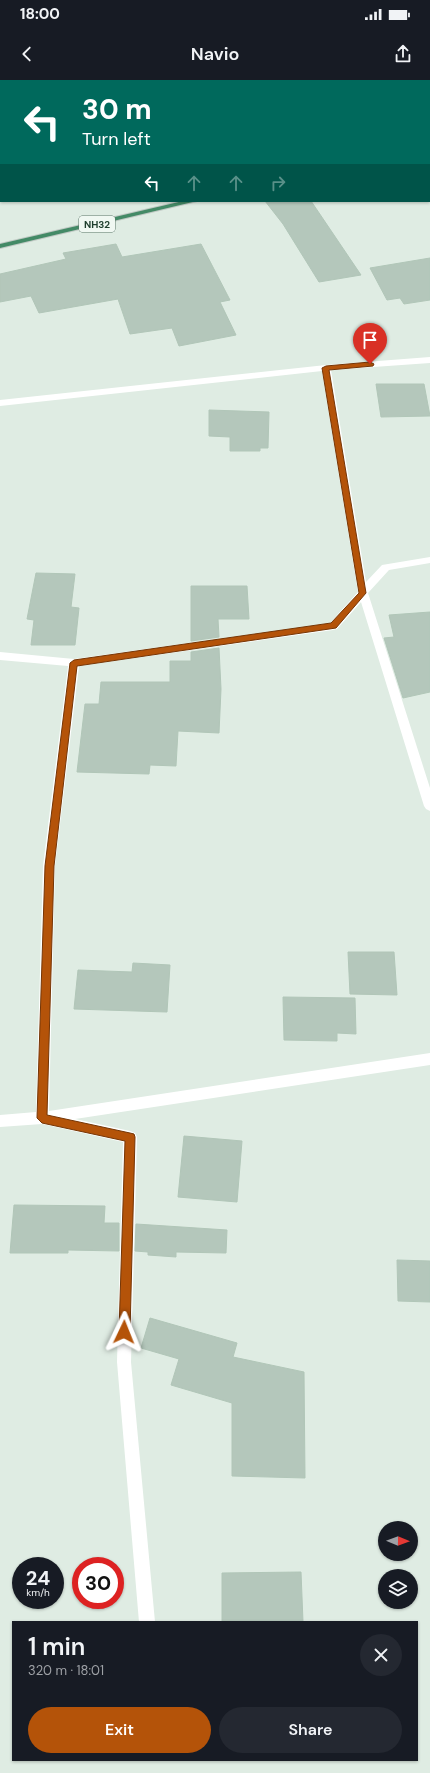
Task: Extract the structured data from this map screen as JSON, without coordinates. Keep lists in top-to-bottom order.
{
  "streets": {
    "highway": ["NH32"]
  },
  "north": "right",
  "page": {
    "status": "18:00",
    "header": "Navio",
    "turn": ["30 m", "Turn left"],
    "speed": "24 km/h",
    "limit": "30",
    "heading": ["1 min", "320 m · 18:01"],
    "buttons": ["Exit", "Share"]
  }
}
